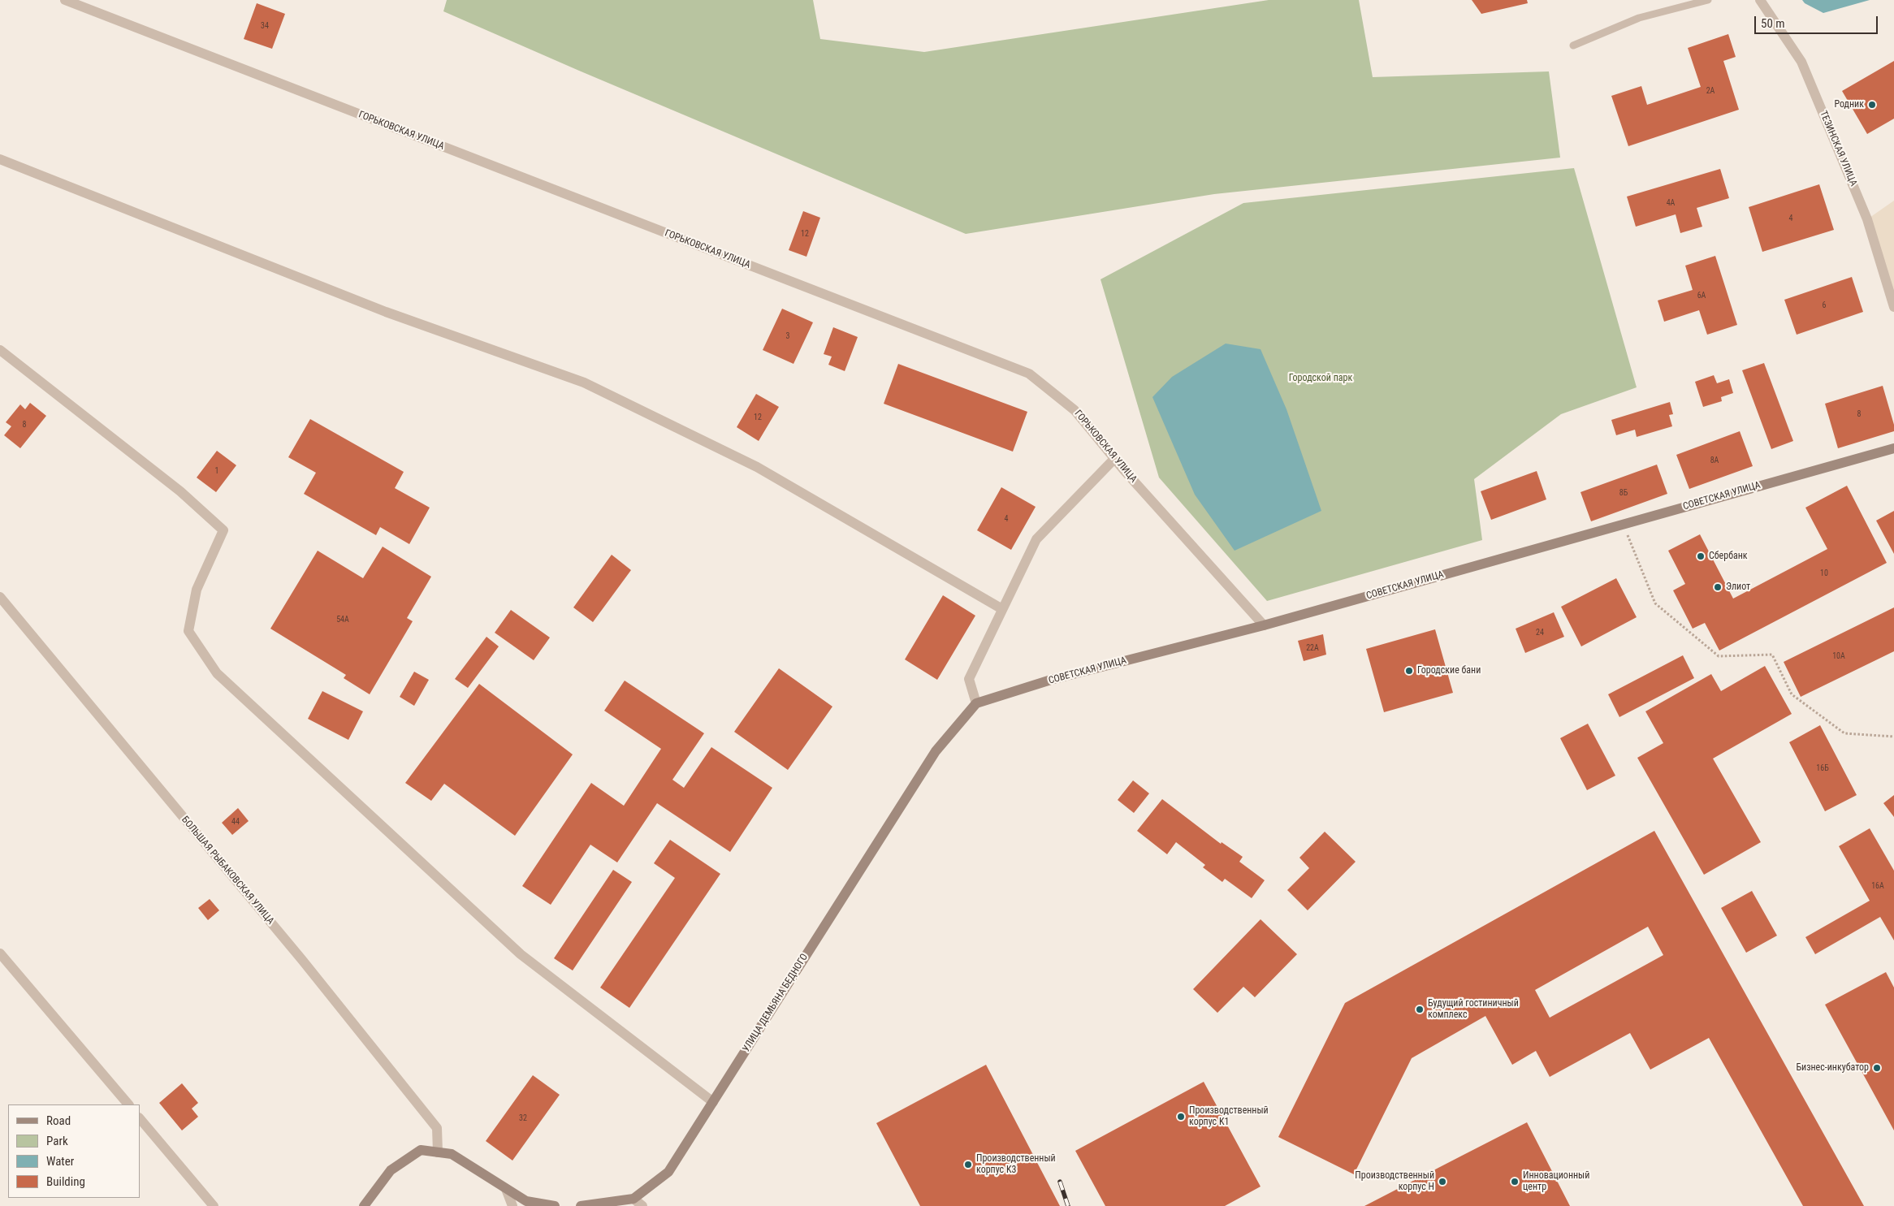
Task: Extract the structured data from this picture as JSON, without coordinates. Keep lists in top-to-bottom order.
{
  "streets": {
    "main road": ["СОВЕТСКАЯ УЛИЦА", "УЛИЦА ДЕМЬЯНА БЕДНОГО"],
    "street": ["ГОРЬКОВСКАЯ УЛИЦА", "ТЕЗИНСКАЯ УЛИЦА", "БОЛЬШАЯ РЫБАКОВСКАЯ УЛИЦА"]
  },
  "crossings": [
    ["ГОРЬКОВСКАЯ УЛИЦА", "СОВЕТСКАЯ УЛИЦА"],
    ["СОВЕТСКАЯ УЛИЦА", "УЛИЦА ДЕМЬЯНА БЕДНОГО"]
  ],
  "parks": ["Городской парк"],
  "places": [
    "Родник",
    "Сбербанк",
    "Элиот",
    "Городские бани",
    "Будущий гостиничный комплекс",
    "Бизнес-инкубатор",
    "Производственный корпус K1",
    "Производственный корпус K3",
    "Производственный корпус H",
    "Инновационный центр"
  ],
  "house_numbers": [
    "34",
    "2А",
    "4А",
    "4",
    "12",
    "6А",
    "6",
    "3",
    "8",
    "12",
    "8",
    "8А",
    "1",
    "8Б",
    "4",
    "10",
    "54А",
    "24",
    "22А",
    "10А",
    "16Б",
    "44",
    "16А",
    "32"
  ],
  "legend": [
    "Road",
    "Park",
    "Water",
    "Building"
  ],
  "scale_bar": "50 m"
}
